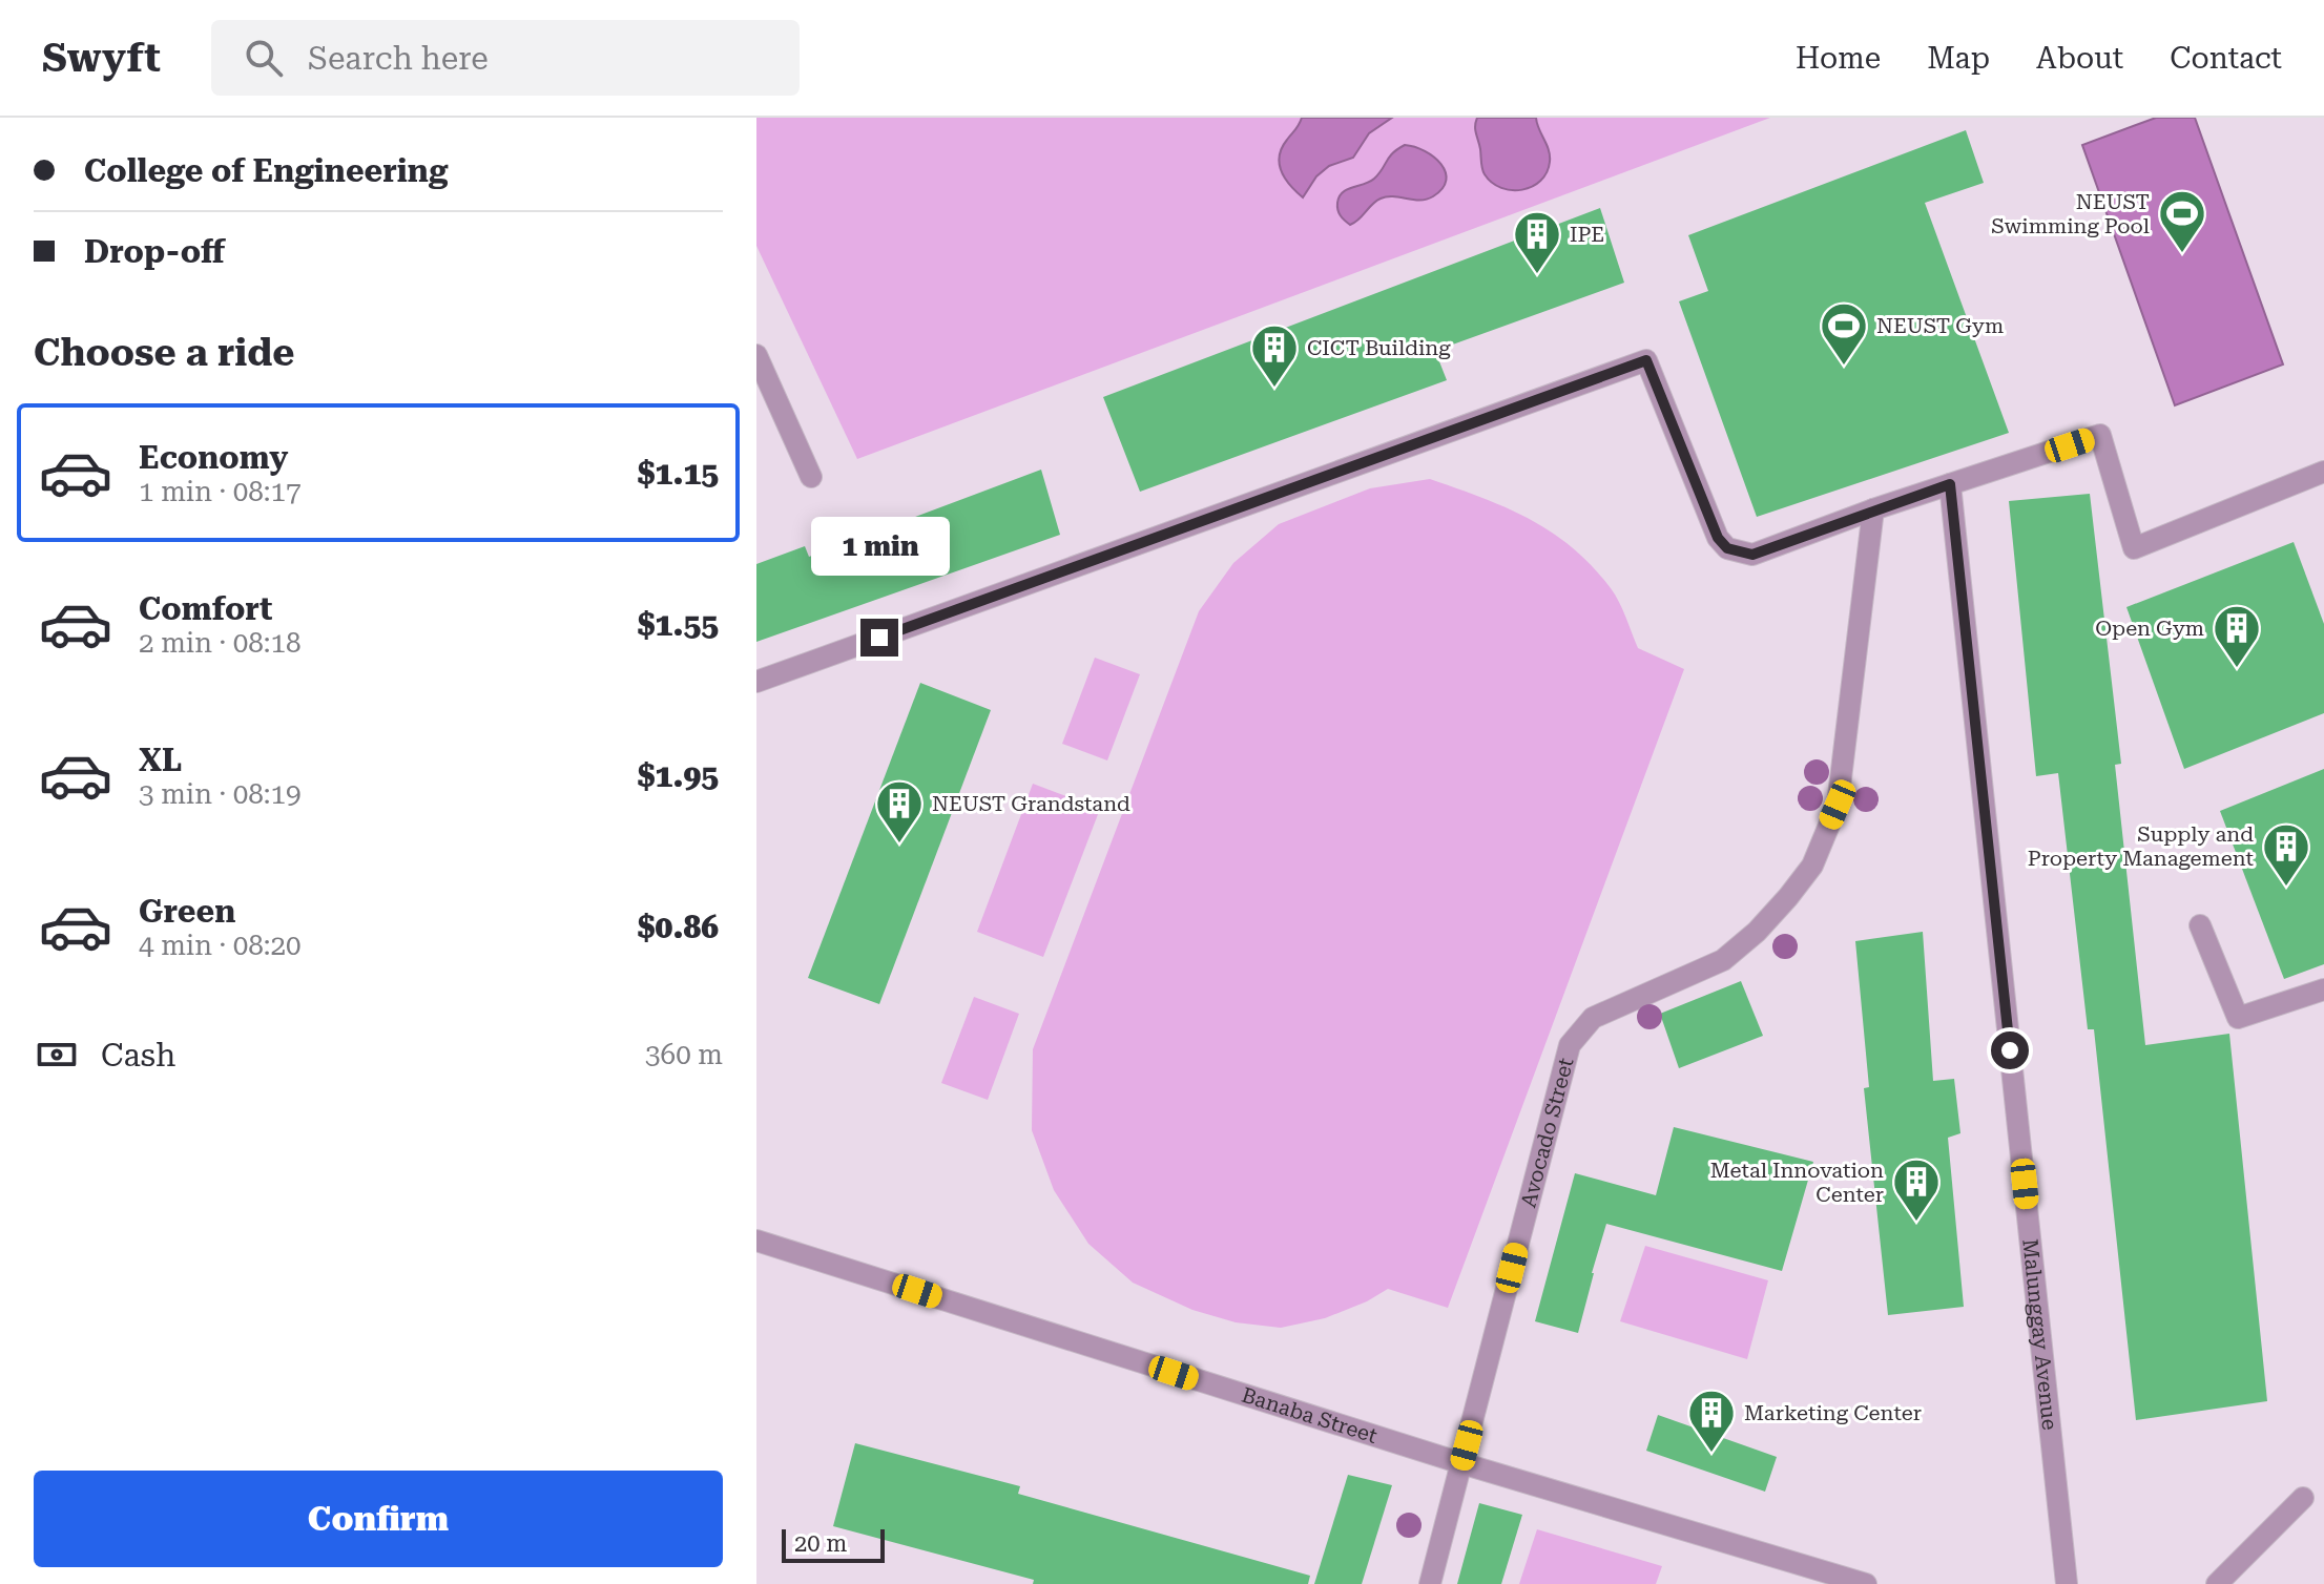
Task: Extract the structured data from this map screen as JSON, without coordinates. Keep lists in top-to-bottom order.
{
  "streets": {
    "street": ["Avocado Street", "Malunggay Avenue", "Banaba Street"]
  },
  "crossings": [
    ["Avocado Street", "Banaba Street"]
  ],
  "places": {
    "sports": ["NEUST Swimming Pool", "NEUST Gym"],
    "building": [
      "IPE",
      "CICT Building",
      "Open Gym",
      "NEUST Grandstand",
      "Supply and Property Management",
      "Metal Innovation Center",
      "Marketing Center"
    ]
  },
  "scale_bar": "20 m",
  "page": {
    "header": "Swyft",
    "search": "Search here",
    "nav": [
      "Home",
      "Map",
      "About",
      "Contact"
    ],
    "banner": ["College of Engineering", "Drop-off"],
    "heading": "Choose a ride",
    "list": [
      {
        "name": "Economy",
        "note": "1 min · 08:17",
        "value": "$1.15"
      },
      {
        "name": "Comfort",
        "note": "2 min · 08:18",
        "value": "$1.55"
      },
      {
        "name": "XL",
        "note": "3 min · 08:19",
        "value": "$1.95"
      },
      {
        "name": "Green",
        "note": "4 min · 08:20",
        "value": "$0.86"
      }
    ],
    "bubble": "1 min",
    "pay": ["Cash", "360 m"],
    "buttons": "Confirm",
    "scale": "20 m"
  }
}
